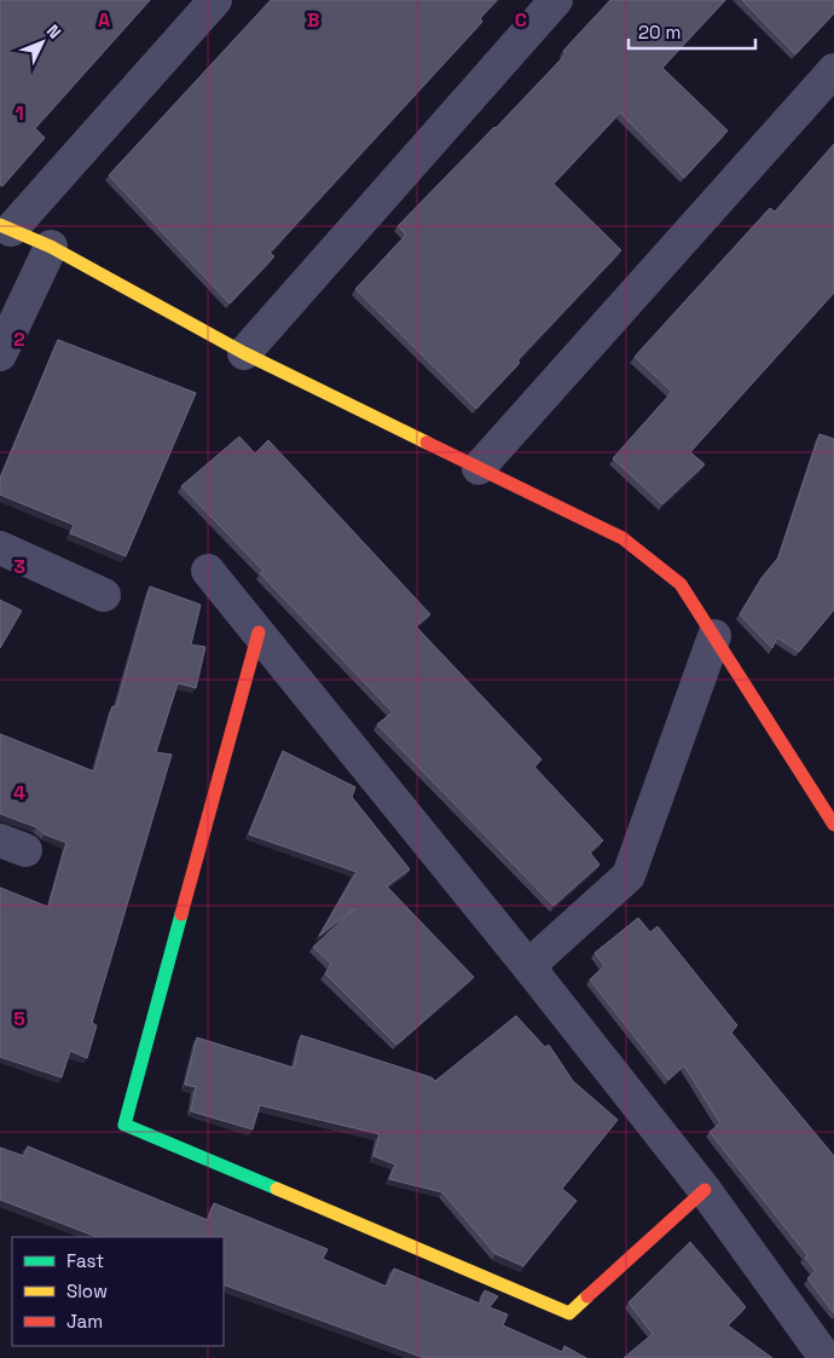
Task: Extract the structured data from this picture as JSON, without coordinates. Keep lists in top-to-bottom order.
{
  "legend": ["Fast", "Slow", "Jam"],
  "scale_bar": "20 m",
  "north": "top right",
  "grid": {
    "columns": ["A", "B", "C"],
    "rows": [
      "1",
      "2",
      "3",
      "4",
      "5"
    ]
  }
}
